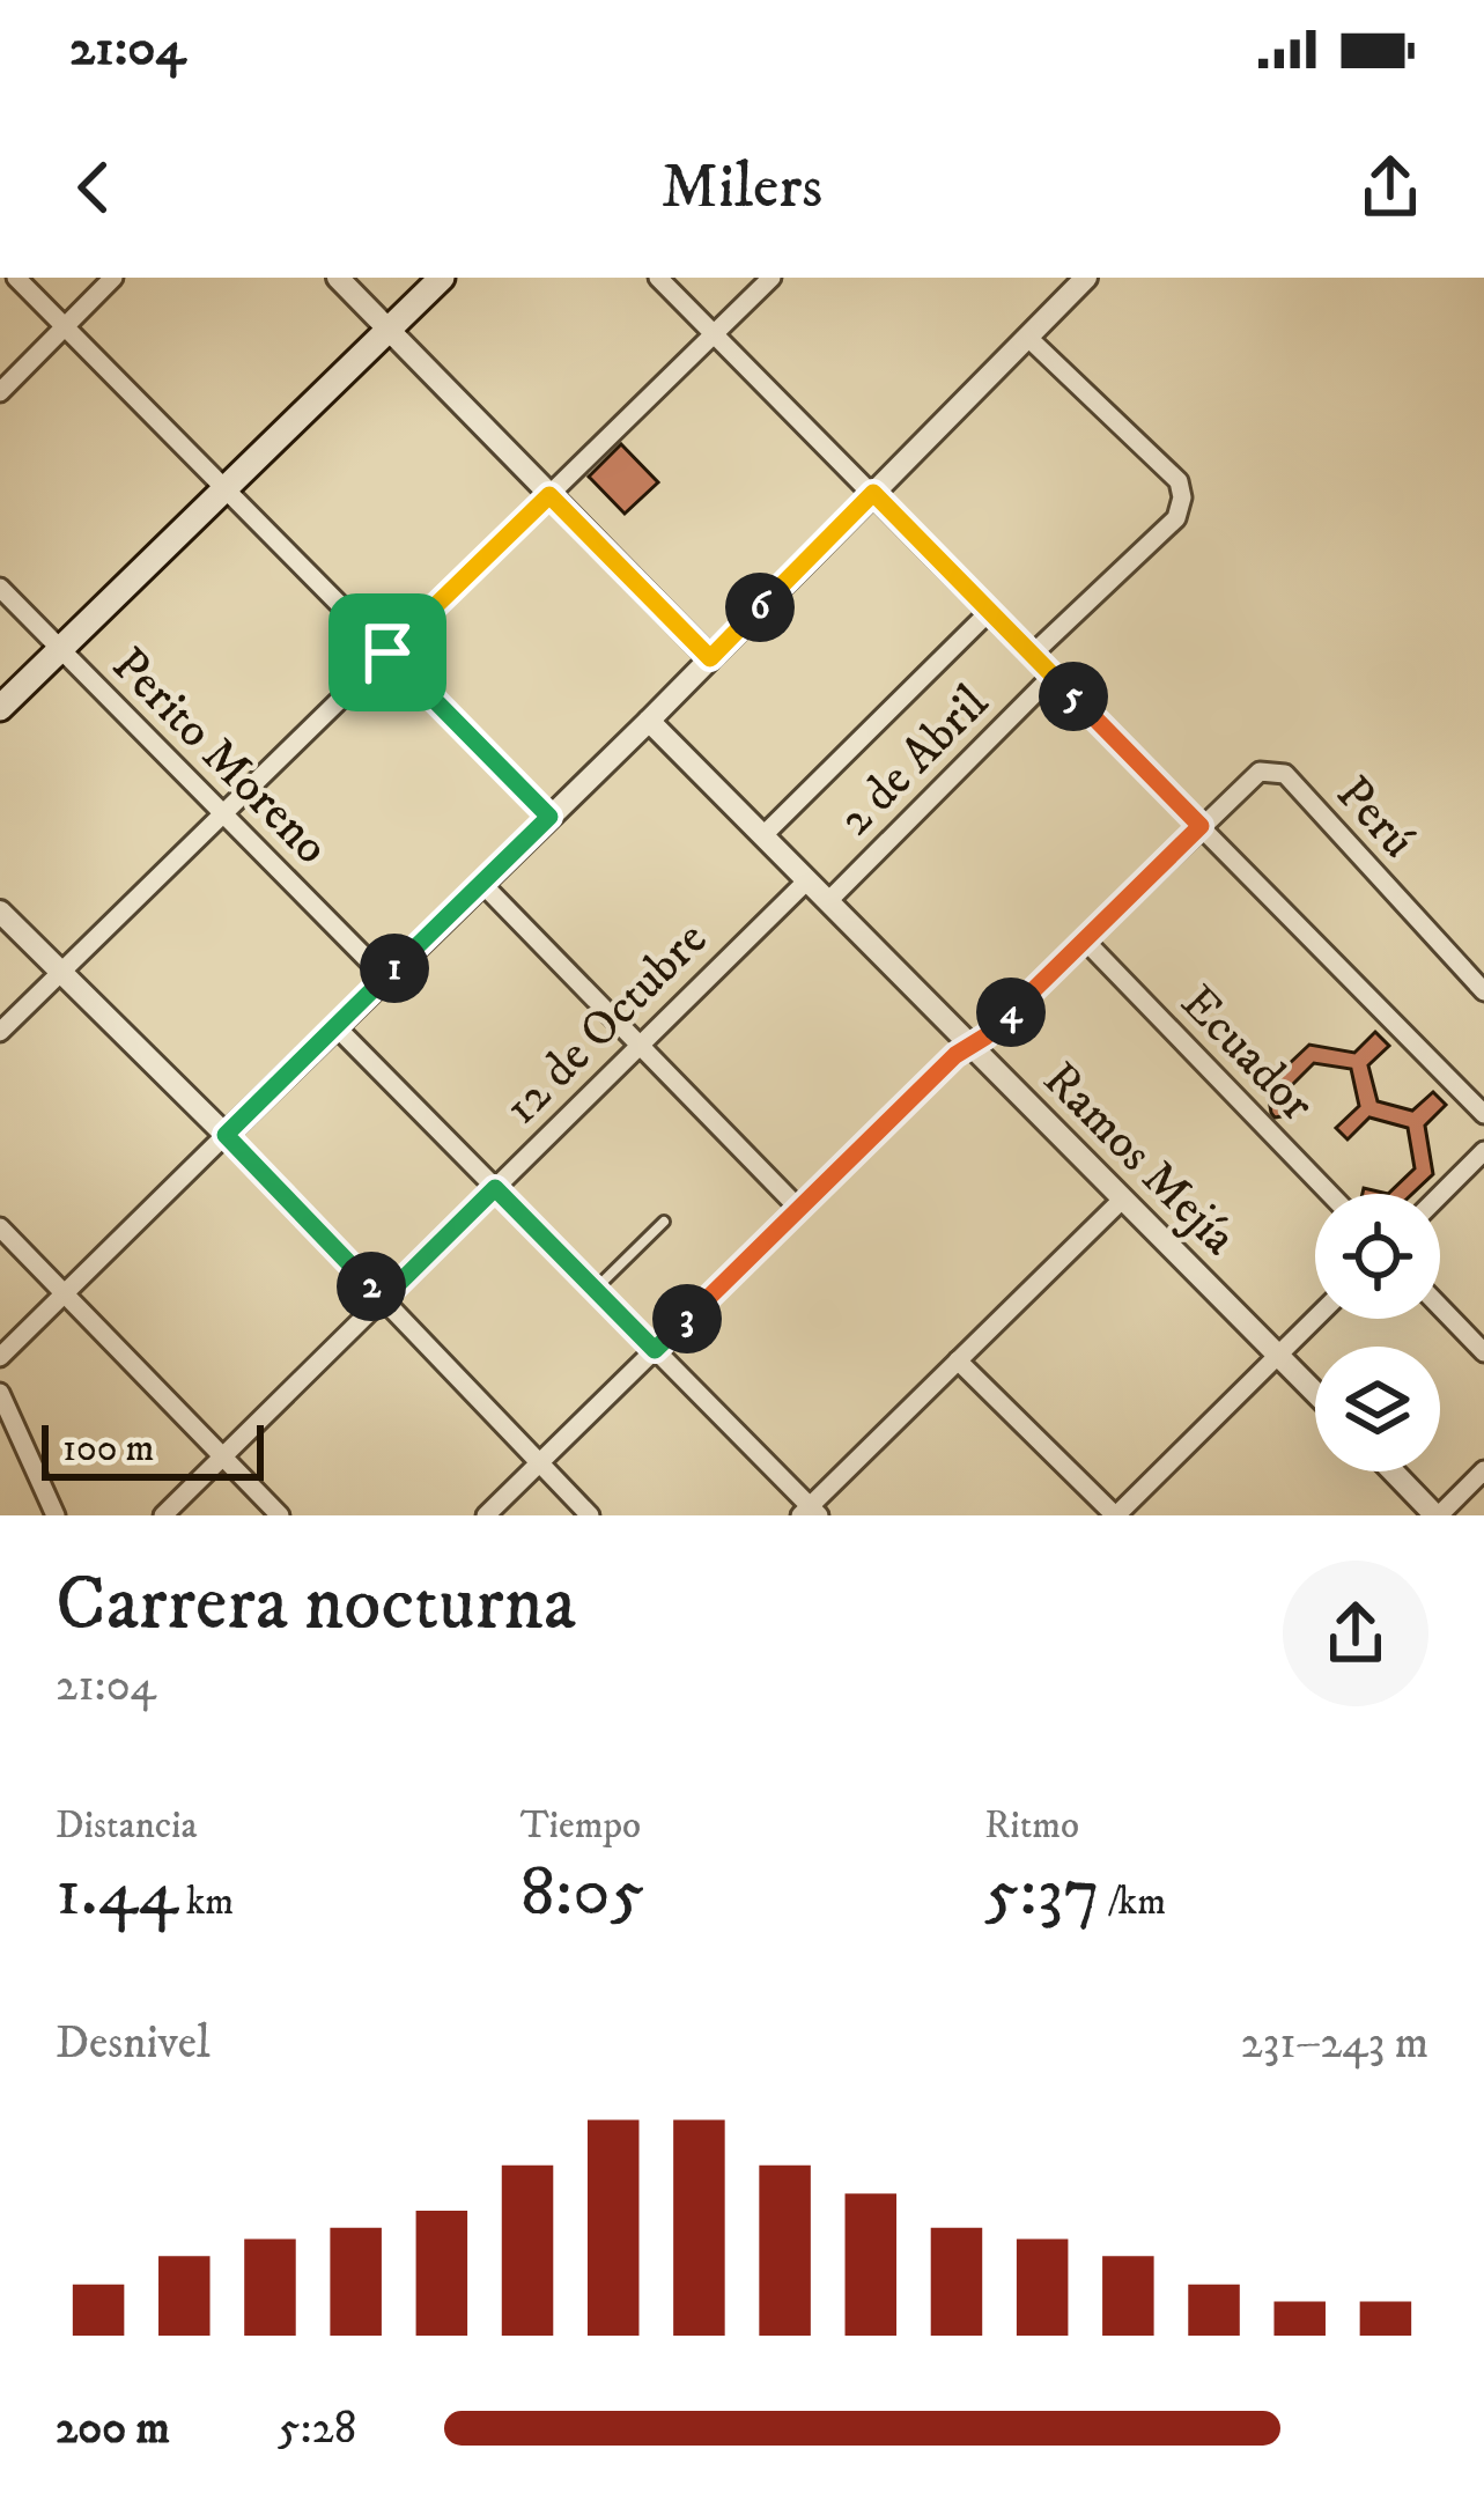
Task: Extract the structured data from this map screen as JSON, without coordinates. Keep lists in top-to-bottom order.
{
  "streets": {
    "street": [
      "Perito Moreno",
      "2 de Abril",
      "Perú",
      "12 de Octubre",
      "Ecuador",
      "Ramos Mejía"
    ]
  },
  "crossings": [
    ["2 de Abril", "Ramos Mejía"],
    ["12 de Octubre", "Ramos Mejía"]
  ],
  "scale_bar": "100 m",
  "page": {
    "status": "21:04",
    "header": "Milers",
    "pins": [
      "6",
      "5",
      "1",
      "4",
      "2",
      "3"
    ],
    "scale": "100 m",
    "heading": ["Carrera nocturna", "21:04"],
    "stats": [
      ["Distancia", "1.44 km"],
      ["Tiempo", "8:05"],
      ["Ritmo", "5:37 /km"]
    ],
    "chart": ["Desnivel", "231–243 m"],
    "list": [
      {
        "name": "200 m",
        "note": "5:28"
      }
    ]
  }
}
